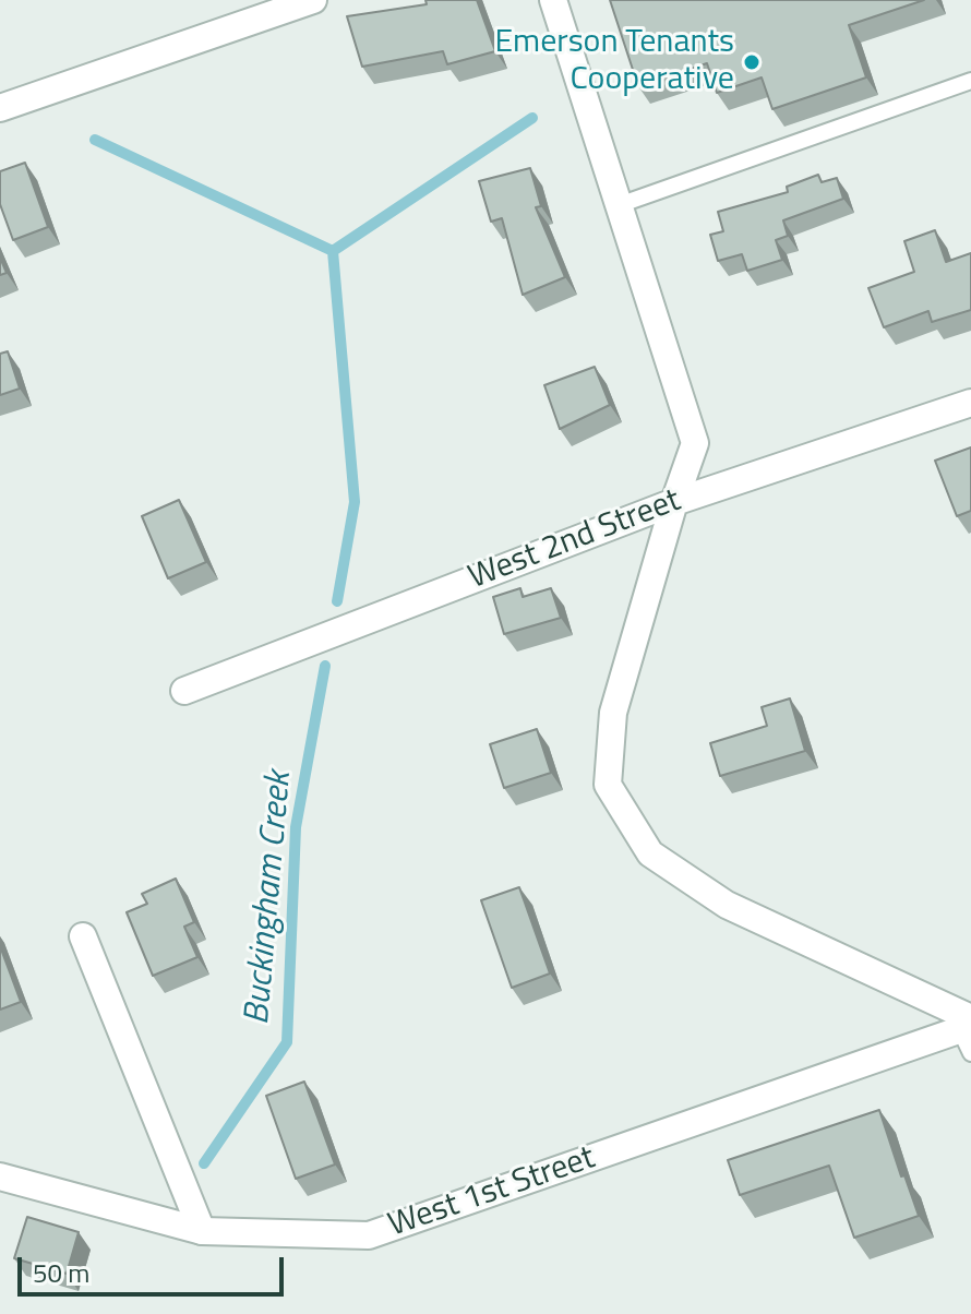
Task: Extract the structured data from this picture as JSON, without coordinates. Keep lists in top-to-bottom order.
{
  "streets": {
    "street": ["West 2nd Street", "West 1st Street"]
  },
  "water": ["Buckingham Creek"],
  "places": ["Emerson Tenants Cooperative"],
  "scale_bar": "50 m"
}
